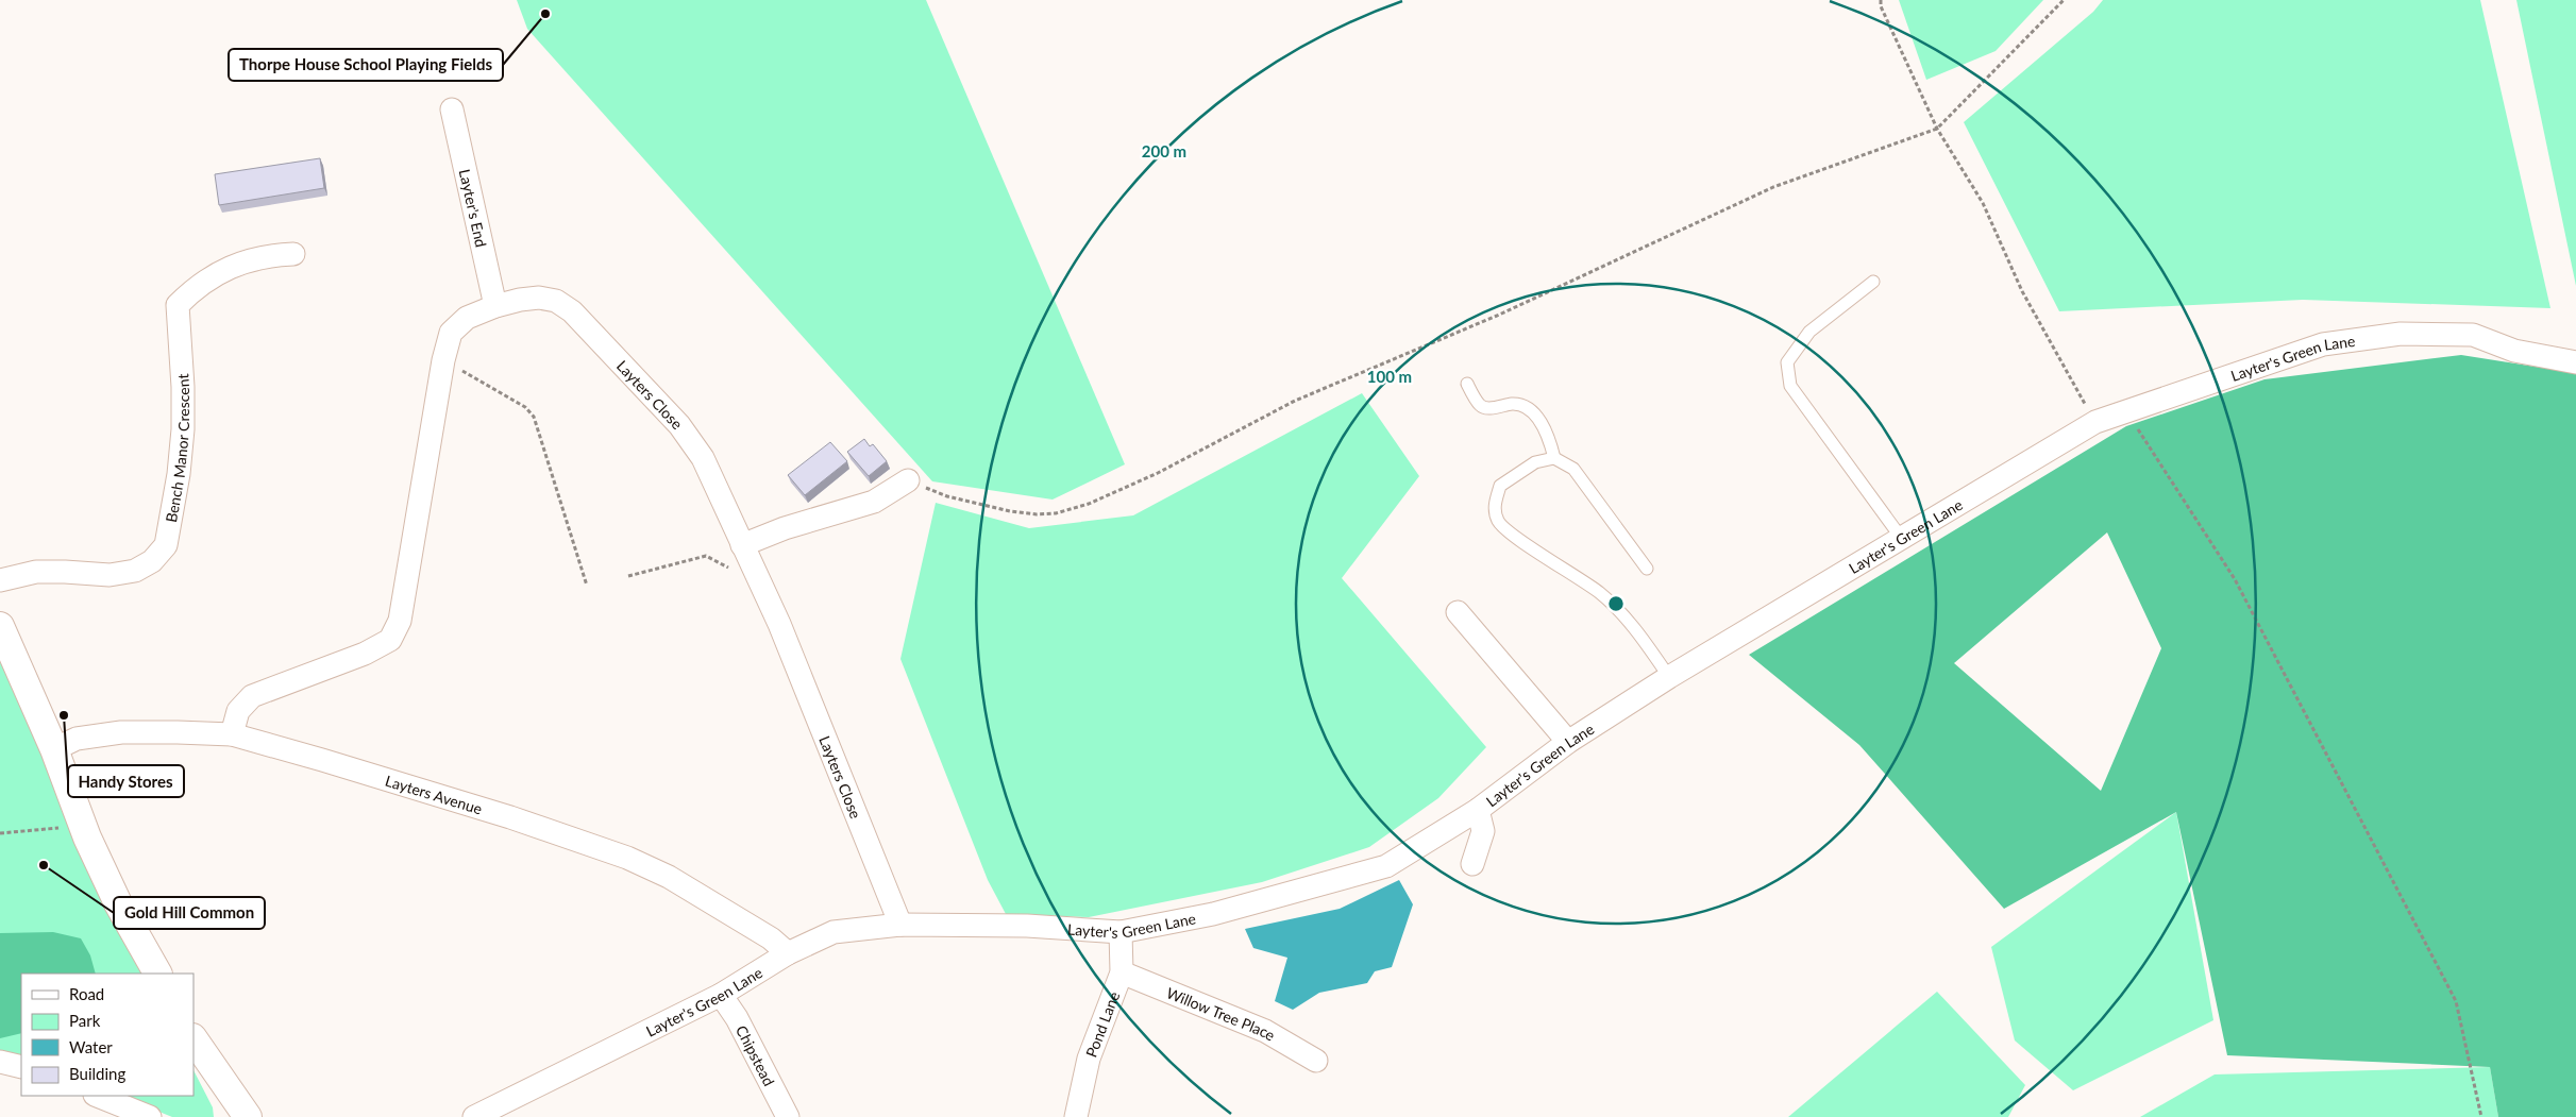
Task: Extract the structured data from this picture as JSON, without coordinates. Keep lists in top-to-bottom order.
{
  "streets": {
    "street": [
      "Layter's End",
      "Layter's Green Lane",
      "Layters Close",
      "Bench Manor Crescent",
      "Layters Avenue",
      "Willow Tree Place",
      "Pond Lane",
      "Chipstead"
    ]
  },
  "crossings": [
    ["Layter's End", "Layters Close"],
    ["Layter's Green Lane", "Layters Close"],
    ["Layter's Green Lane", "Layters Avenue"],
    ["Layter's Green Lane", "Pond Lane"],
    ["Layter's Green Lane", "Chipstead"],
    ["Layters Close", "Layters Avenue"],
    ["Willow Tree Place", "Pond Lane"]
  ],
  "places": ["Thorpe House School Playing Fields", "Handy Stores", "Gold Hill Common"],
  "legend": [
    "Road",
    "Park",
    "Water",
    "Building"
  ],
  "rings": ["200 m", "100 m"]
}
